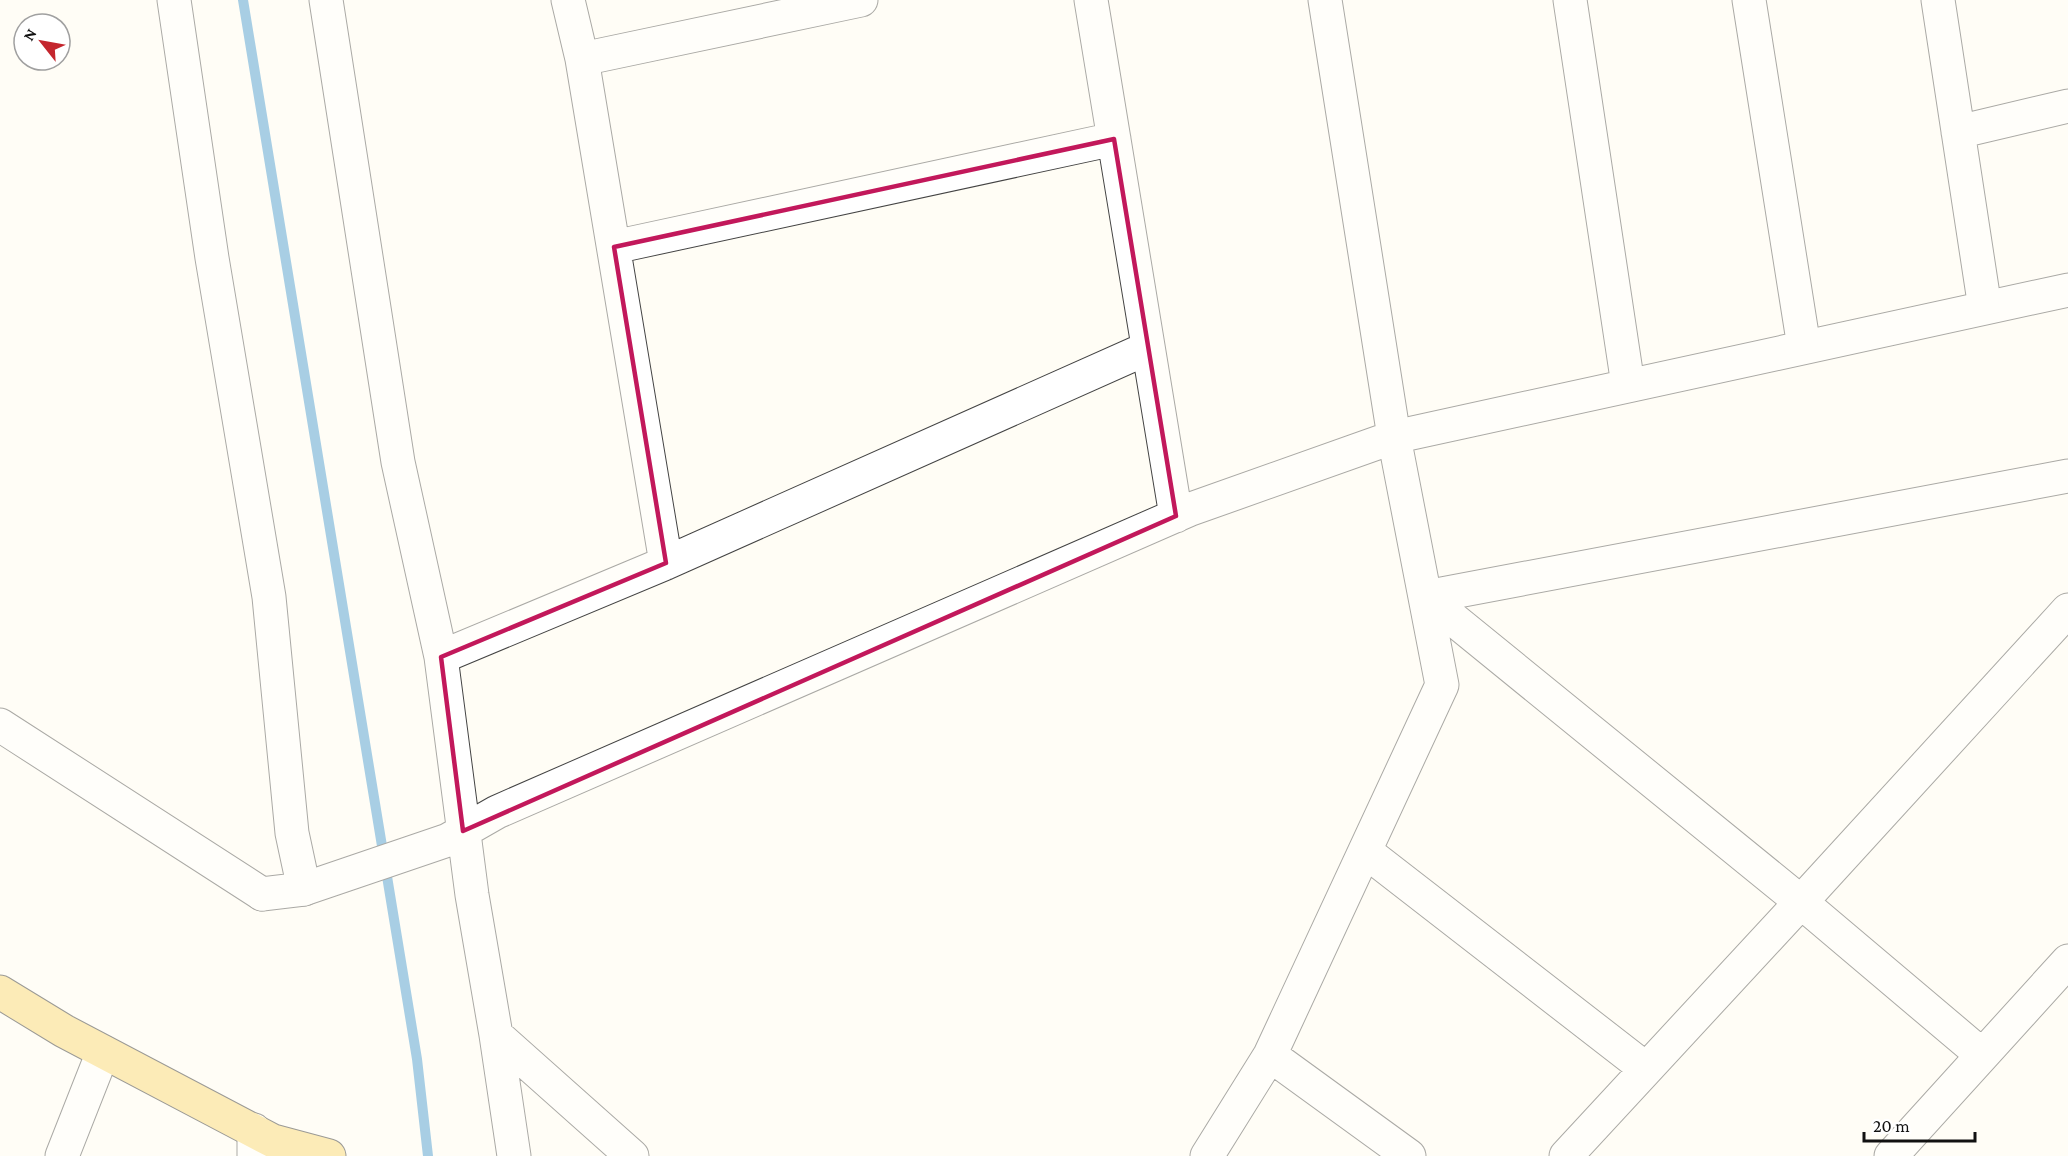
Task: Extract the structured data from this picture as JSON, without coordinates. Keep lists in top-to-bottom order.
{
  "scale_bar": "20 m",
  "north": "top left"
}
